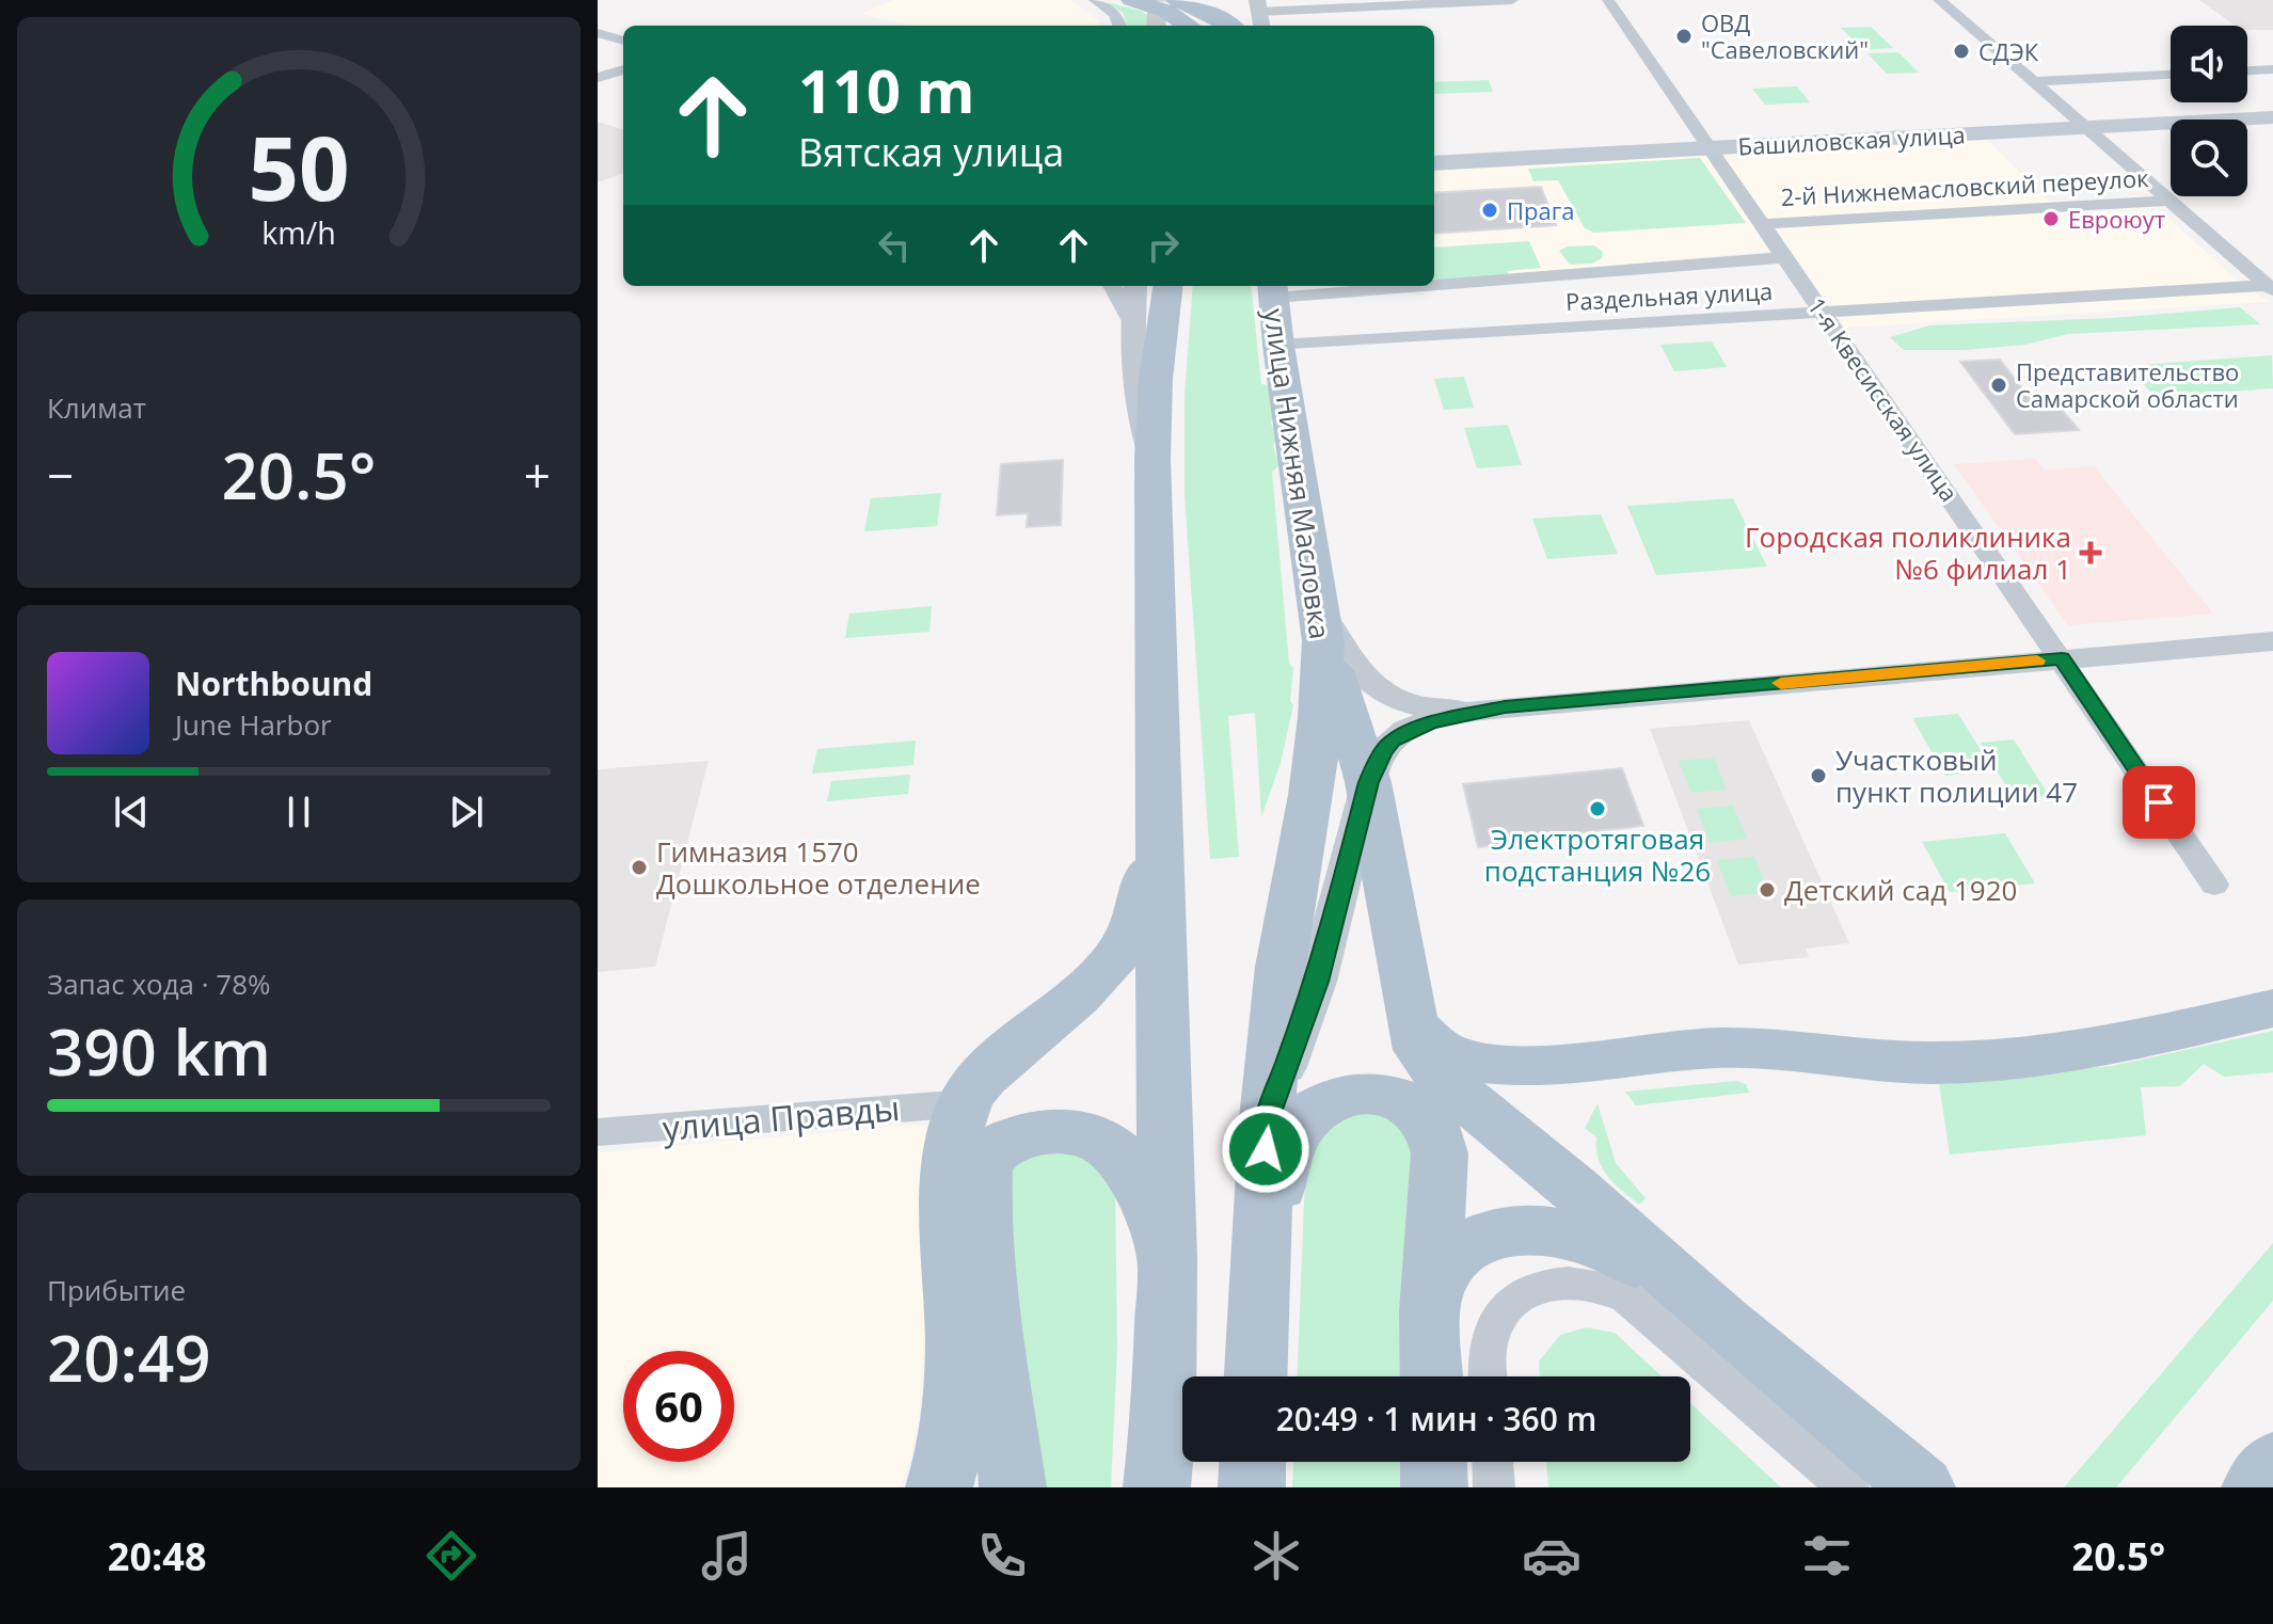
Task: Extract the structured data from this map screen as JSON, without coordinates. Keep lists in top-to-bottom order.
{
  "streets": {
    "main road": ["Башиловская улица", "улица Нижняя Масловка"],
    "street": [
      "2-й Нижнемасловский переулок",
      "Раздельная улица",
      "1-я Квесисская улица",
      "улица Правды"
    ]
  },
  "crossings": [
    ["Башиловская улица", "1-я Квесисская улица"],
    ["2-й Нижнемасловский переулок", "1-я Квесисская улица"],
    ["Раздельная улица", "1-я Квесисская улица"],
    ["Раздельная улица", "улица Нижняя Масловка"]
  ],
  "places": {
    "other": [
      "ОВД \"Савеловский\"",
      "СДЭК",
      "Прага",
      "Евроюут",
      "Представительство Самарской области",
      "Участковый пункт полиции 47",
      "Электротяговая подстанция №26",
      "Гимназия 1570 Дошкольное отделение",
      "Детский сад 1920"
    ],
    "health": ["Городская поликлиника №6 филиал 1"]
  },
  "page": {
    "turn": ["110 m", "Вятская улица"],
    "tile": [
      "Климат",
      ["Запас хода · 78%", "390 km"],
      ["Прибытие", "20:49"]
    ],
    "heat": ["−", "20.5°", "+"],
    "song": ["Northbound", "June Harbor"],
    "limit": "60",
    "trip": "20:49 · 1 мин · 360 m",
    "tabs": ["20:48", "20.5°"],
    "gauge": ["50", "km/h"]
  }
}
